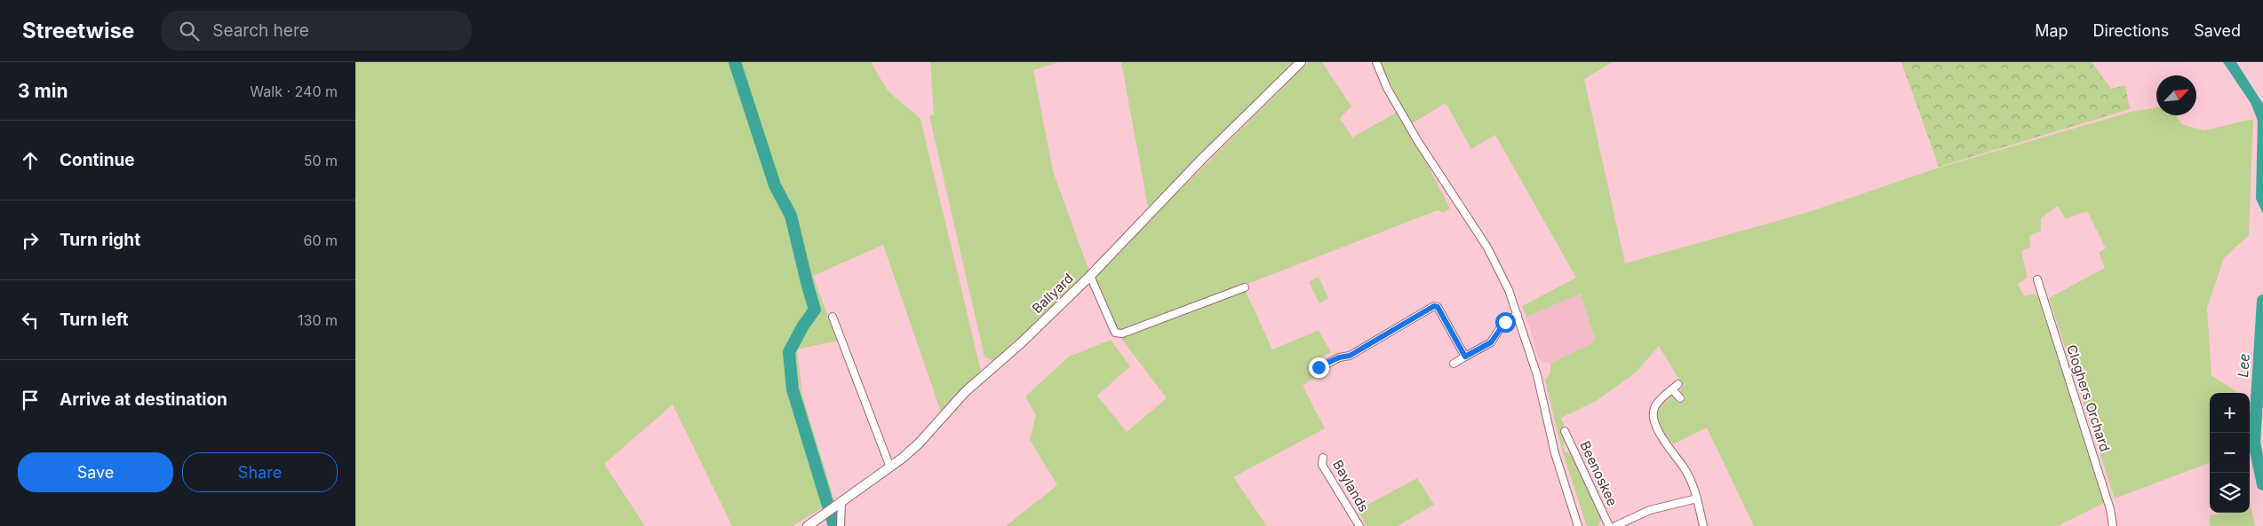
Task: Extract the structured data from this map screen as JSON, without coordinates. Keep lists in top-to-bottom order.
{
  "streets": {
    "street": [
      "Ballyard",
      "Cloghers Orchard",
      "Beenoskee",
      "Baylands"
    ]
  },
  "water": ["Lee"],
  "north": "top right",
  "page": {
    "header": "Streetwise",
    "search": "Search here",
    "nav": ["Map", "Directions", "Saved"],
    "heading": ["3 min", "Walk · 240 m"],
    "list": [
      ["Continue", "50 m"],
      ["Turn right", "60 m"],
      ["Turn left", "130 m"],
      "Arrive at destination"
    ],
    "map_buttons": ["+", "−"],
    "buttons": ["Save", "Share"]
  }
}
